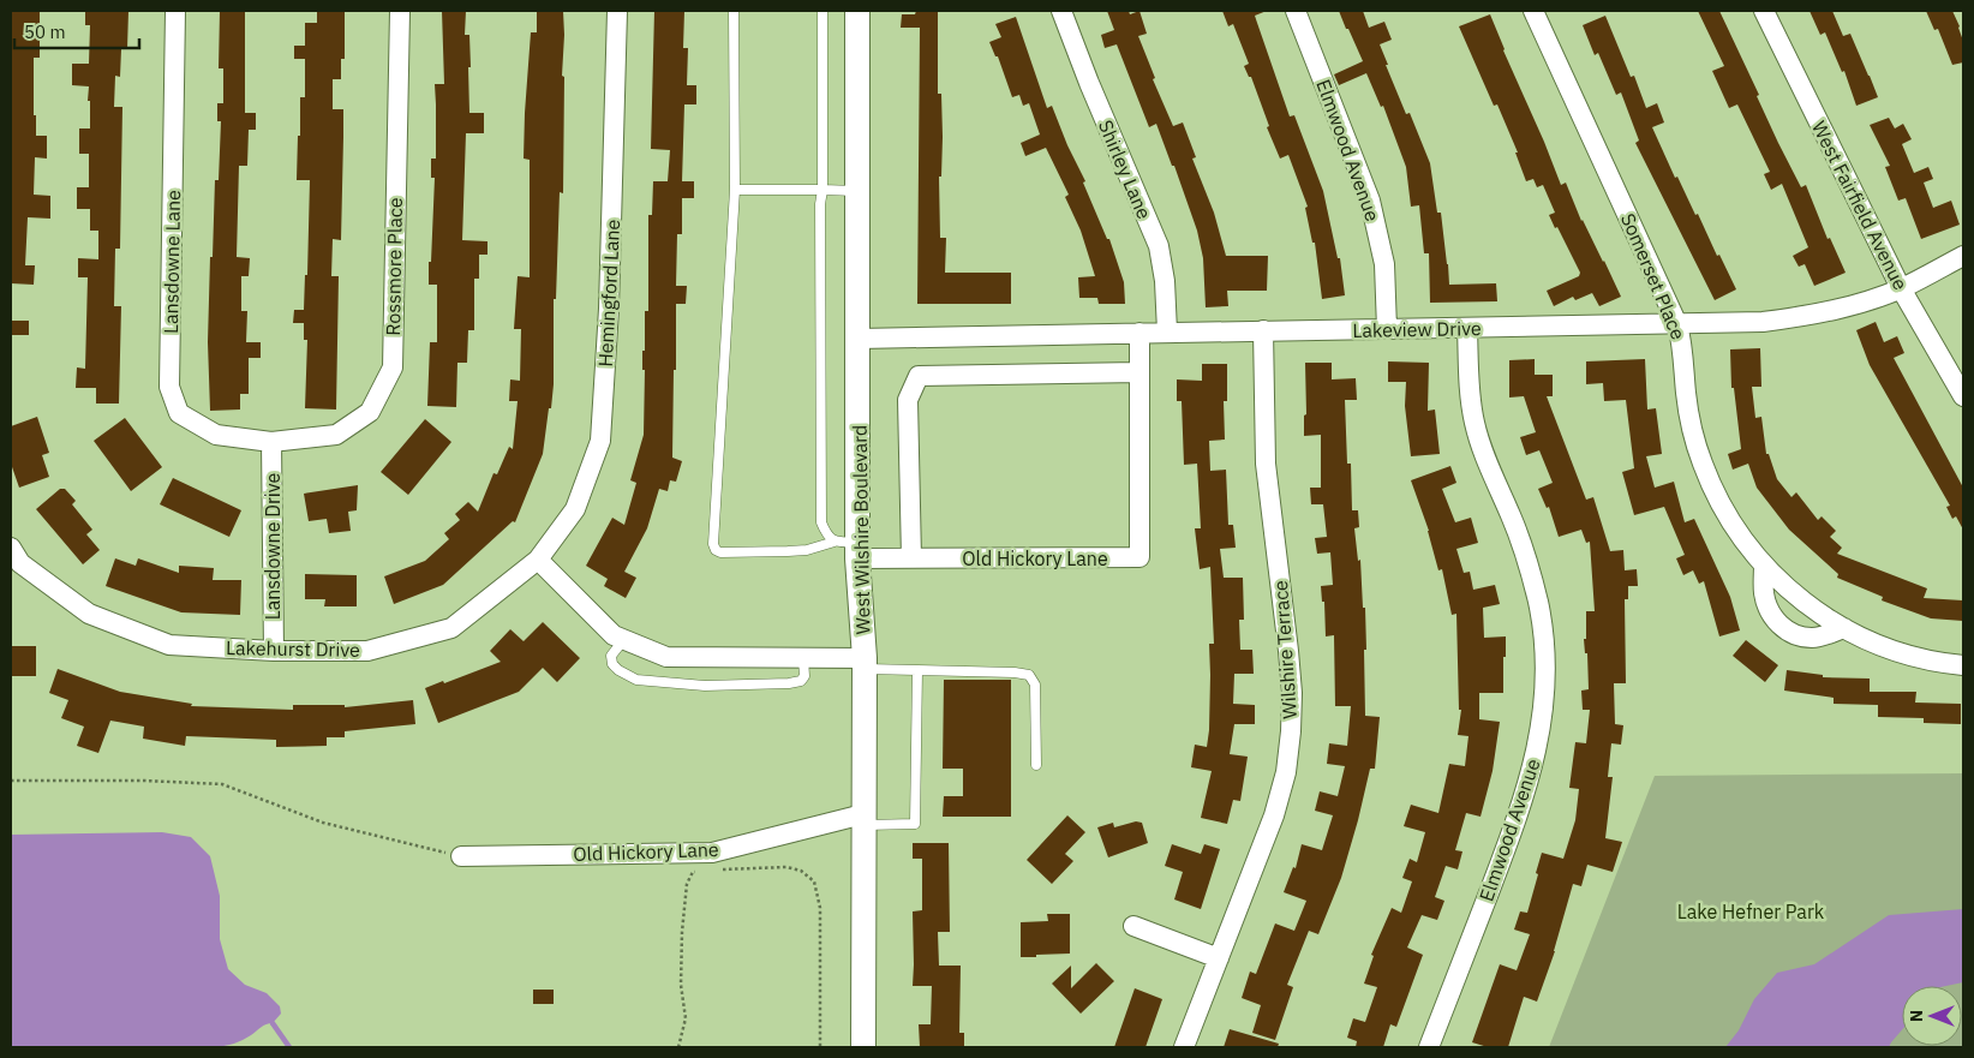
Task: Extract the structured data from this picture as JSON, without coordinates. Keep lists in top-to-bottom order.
{
  "streets": {
    "street": [
      "Elmwood Avenue",
      "Shirley Lane",
      "West Fairfield Avenue",
      "Lansdowne Lane",
      "Rossmore Place",
      "Somerset Place",
      "Hemingford Lane",
      "Lakeview Drive",
      "West Wilshire Boulevard",
      "Lansdowne Drive",
      "Old Hickory Lane",
      "Lakehurst Drive",
      "Wilshire Terrace"
    ]
  },
  "crossings": [
    ["Elmwood Avenue", "Lakeview Drive"],
    ["Shirley Lane", "Lakeview Drive"],
    ["West Fairfield Avenue", "Lakeview Drive"],
    ["Lansdowne Lane", "Rossmore Place"],
    ["Lansdowne Lane", "Lansdowne Drive"],
    ["Rossmore Place", "Lansdowne Drive"],
    ["Somerset Place", "Lakeview Drive"],
    ["Hemingford Lane", "Lakehurst Drive"],
    ["Lakeview Drive", "West Wilshire Boulevard"],
    ["Lakeview Drive", "Wilshire Terrace"],
    ["West Wilshire Boulevard", "Old Hickory Lane"],
    ["Lansdowne Drive", "Lakehurst Drive"]
  ],
  "parks": ["Lake Hefner Park"],
  "scale_bar": "50 m",
  "north": "left"
}
